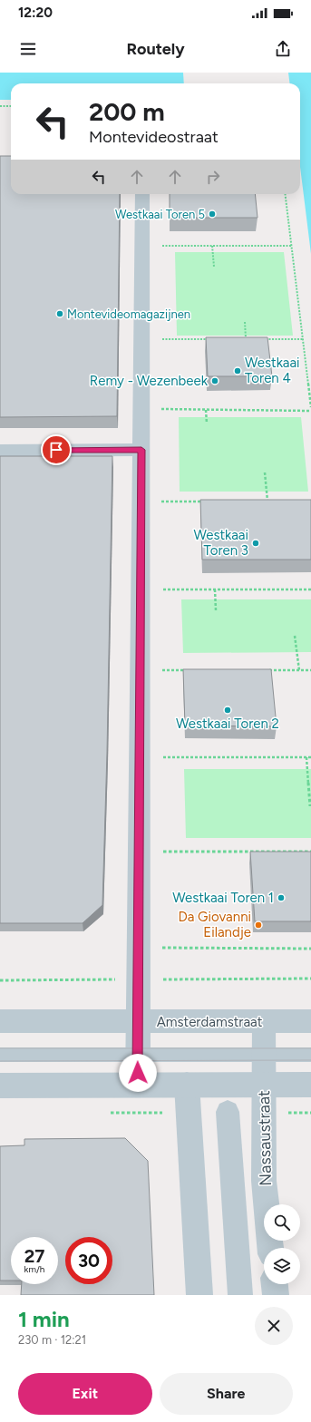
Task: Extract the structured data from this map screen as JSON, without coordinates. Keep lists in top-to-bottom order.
{
  "streets": {
    "street": ["Amsterdamstraat", "Nassaustraat"]
  },
  "crossings": [
    ["Amsterdamstraat", "Nassaustraat"]
  ],
  "places": [
    "Westkaai Toren 5",
    "Montevideomagazijnen",
    "Westkaai Toren 4",
    "Remy - Wezenbeek",
    "Westkaai Toren 3",
    "Westkaai Toren 2",
    "Westkaai Toren 1",
    "Da Giovanni Eilandje"
  ],
  "page": {
    "status": "12:20",
    "header": "Routely",
    "turn": ["200 m", "Montevideostraat"],
    "speed": "27 km/h",
    "limit": "30",
    "heading": ["1 min", "230 m · 12:21"],
    "buttons": ["Exit", "Share"]
  }
}
